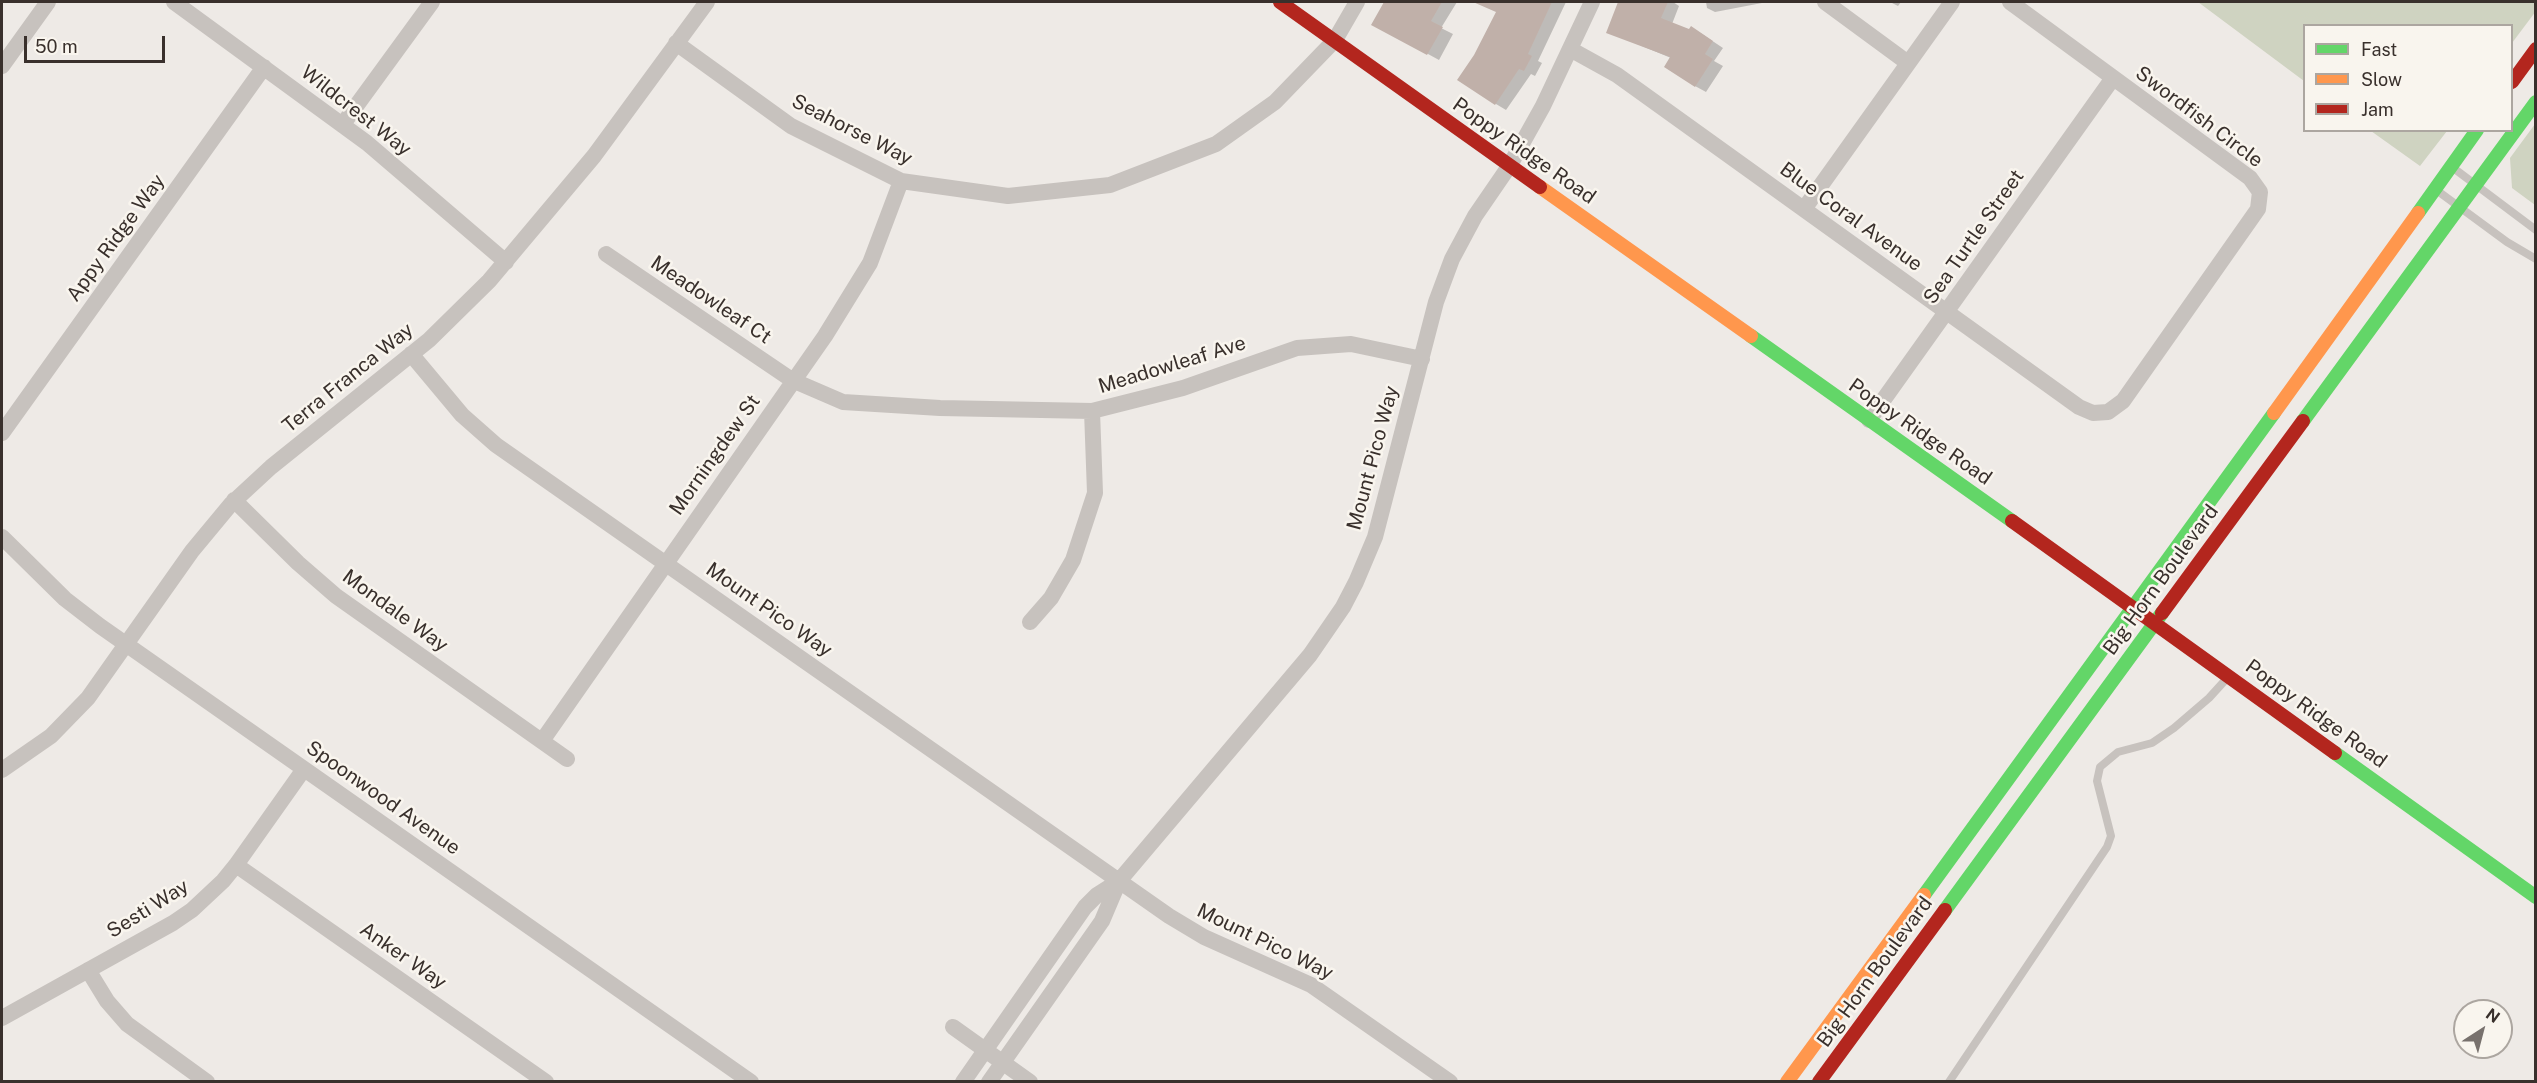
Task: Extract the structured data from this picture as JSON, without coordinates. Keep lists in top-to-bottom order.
{
  "streets": {
    "main road": ["Poppy Ridge Road", "Big Horn Boulevard"],
    "street": [
      "Wildcrest Way",
      "Swordfish Circle",
      "Seahorse Way",
      "Blue Coral Avenue",
      "Sea Turtle Street",
      "Appy Ridge Way",
      "Meadowleaf Ct",
      "Meadowleaf Ave",
      "Terra Franca Way",
      "Morningdew St",
      "Mount Pico Way",
      "Mondale Way",
      "Spoonwood Avenue",
      "Sesti Way",
      "Anker Way"
    ]
  },
  "crossings": [
    ["Wildcrest Way", "Appy Ridge Way"],
    ["Wildcrest Way", "Terra Franca Way"],
    ["Swordfish Circle", "Blue Coral Avenue"],
    ["Swordfish Circle", "Sea Turtle Street"],
    ["Seahorse Way", "Poppy Ridge Road"],
    ["Seahorse Way", "Terra Franca Way"],
    ["Seahorse Way", "Morningdew St"],
    ["Poppy Ridge Road", "Sea Turtle Street"],
    ["Poppy Ridge Road", "Mount Pico Way"],
    ["Poppy Ridge Road", "Big Horn Boulevard"],
    ["Blue Coral Avenue", "Sea Turtle Street"],
    ["Blue Coral Avenue", "Mount Pico Way"],
    ["Meadowleaf Ct", "Meadowleaf Ave"],
    ["Meadowleaf Ct", "Morningdew St"],
    ["Meadowleaf Ave", "Morningdew St"],
    ["Meadowleaf Ave", "Mount Pico Way"],
    ["Terra Franca Way", "Mount Pico Way"],
    ["Terra Franca Way", "Mondale Way"],
    ["Terra Franca Way", "Spoonwood Avenue"],
    ["Morningdew St", "Mount Pico Way"],
    ["Morningdew St", "Mondale Way"],
    ["Spoonwood Avenue", "Sesti Way"],
    ["Sesti Way", "Anker Way"]
  ],
  "legend": ["Fast", "Slow", "Jam"],
  "scale_bar": "50 m",
  "north": "top right"
}
